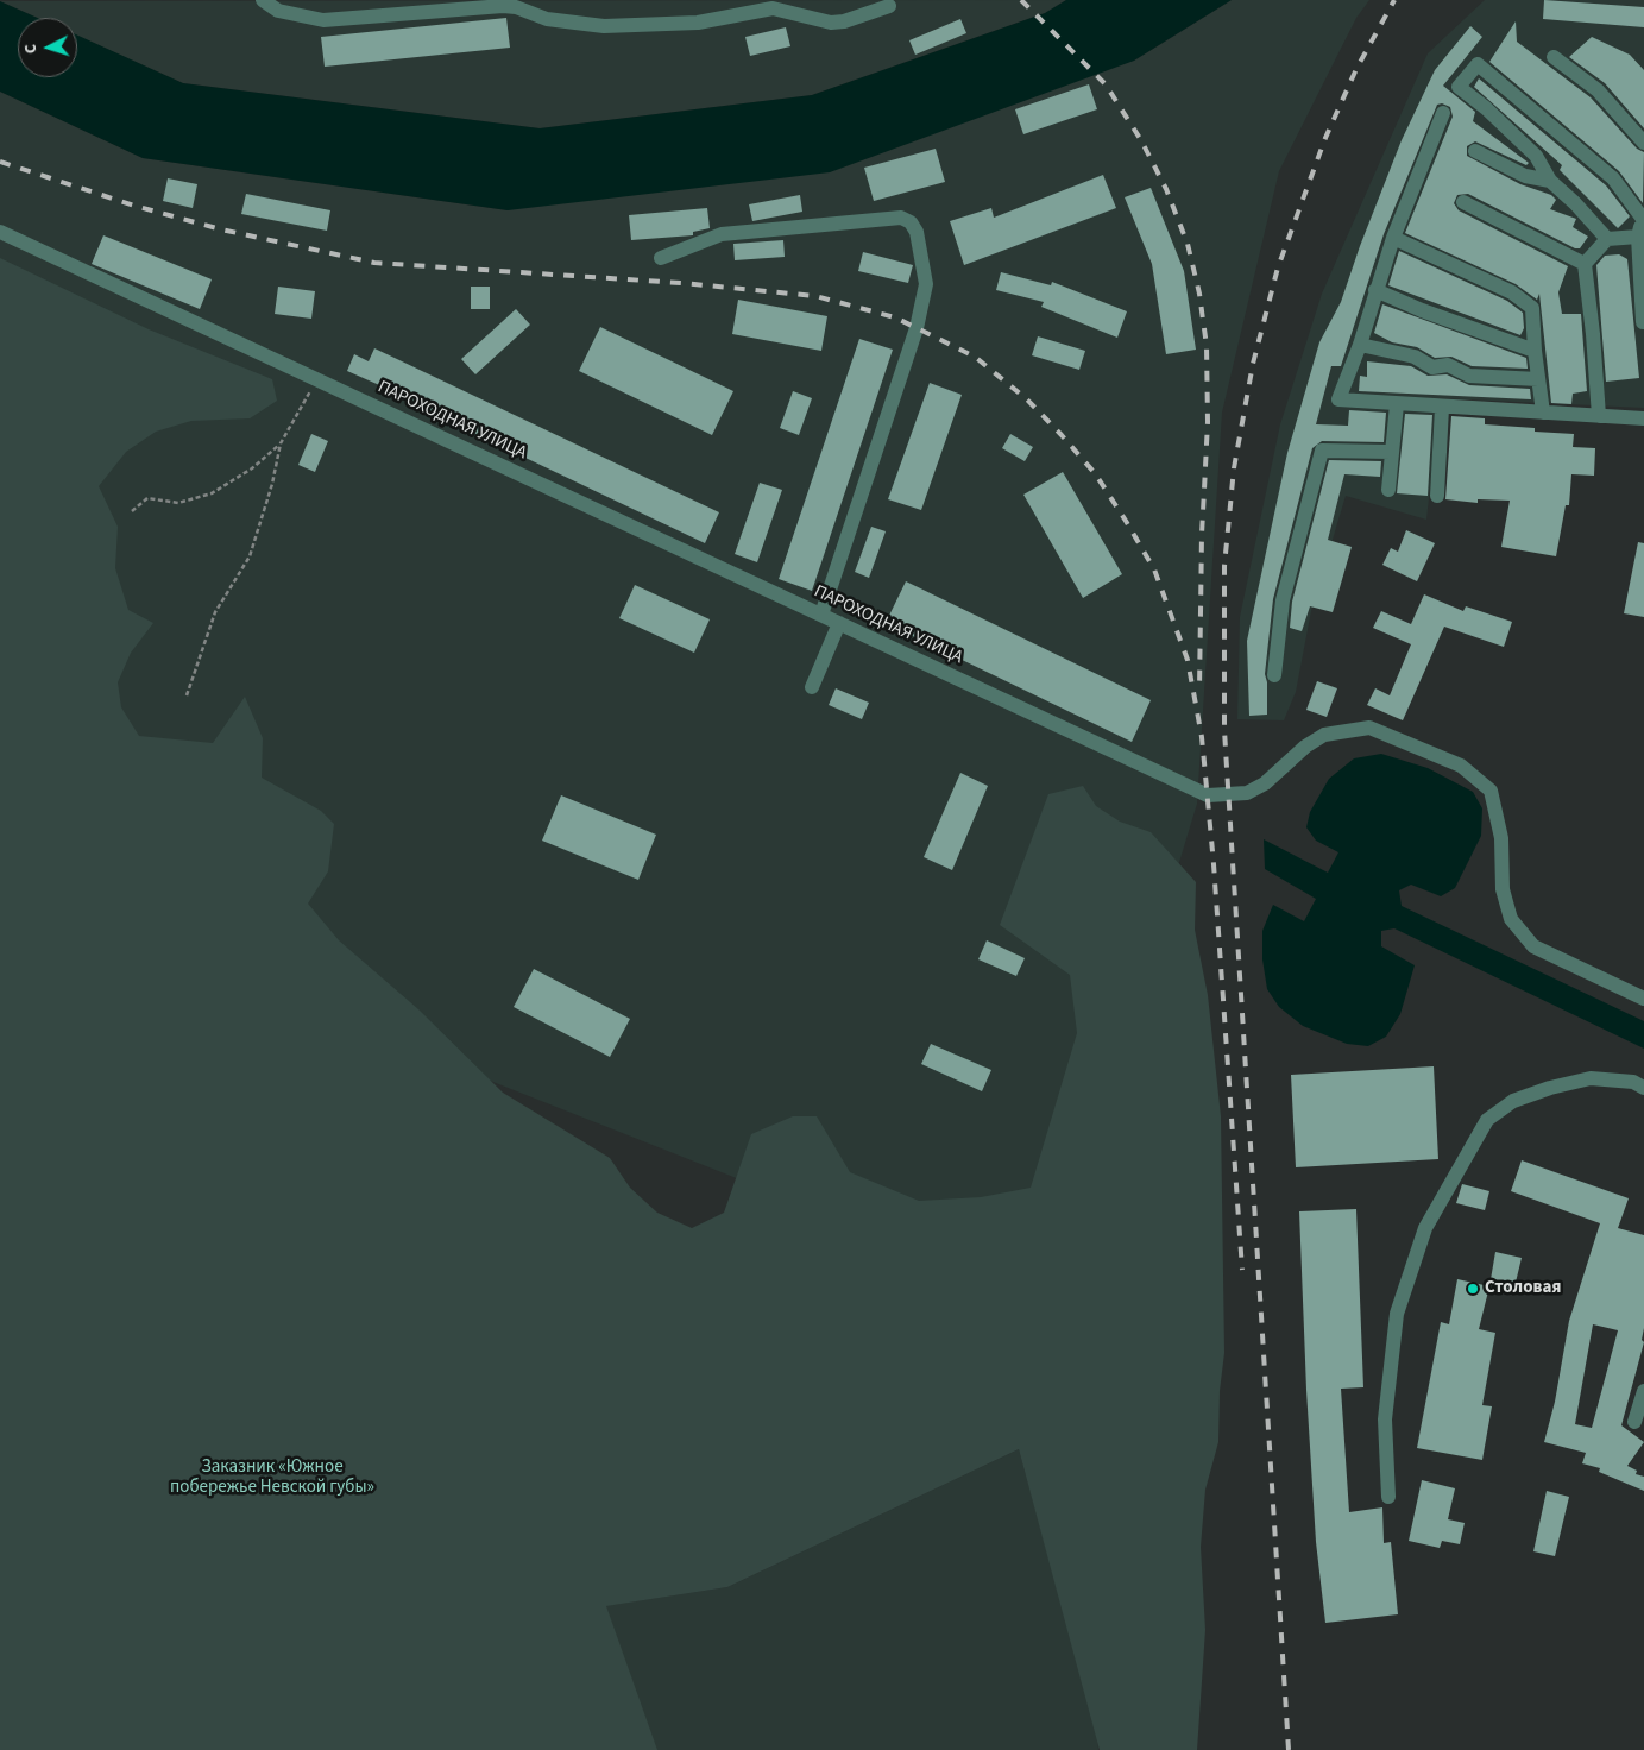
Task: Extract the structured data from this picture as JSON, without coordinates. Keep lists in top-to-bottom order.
{
  "streets": {
    "street": ["ПАРОХОДНАЯ УЛИЦА"]
  },
  "parks": ["Заказник «Южное побережье Невской губы»"],
  "places": ["Столовая"],
  "north": "left"
}
